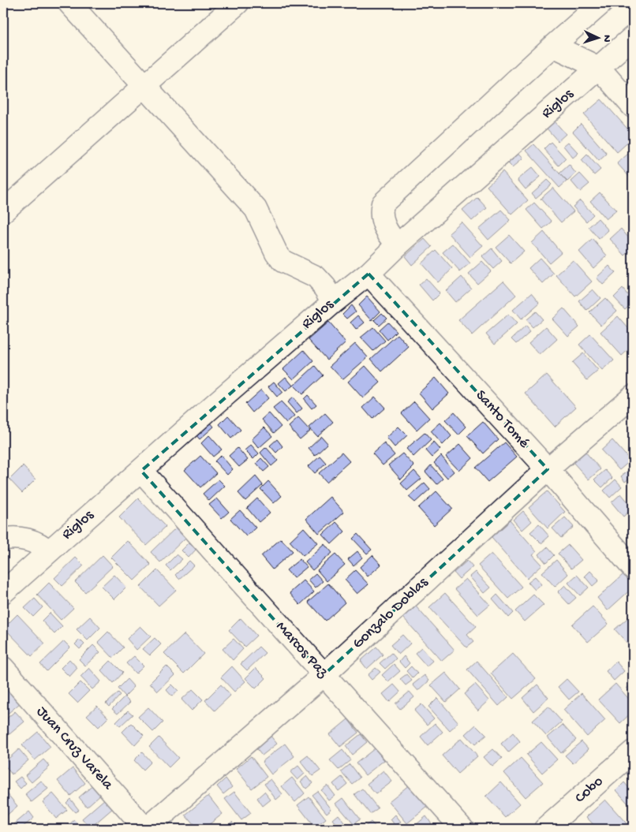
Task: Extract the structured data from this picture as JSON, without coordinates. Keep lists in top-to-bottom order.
{
  "streets": {
    "street": [
      "Riglos",
      "Santo Tomé",
      "Gonzalo Doblas",
      "Marcos Paz",
      "Juan Cruz Varela",
      "Cobo"
    ]
  },
  "crossings": [
    ["Riglos", "Santo Tomé"],
    ["Riglos", "Marcos Paz"],
    ["Santo Tomé", "Gonzalo Doblas"],
    ["Gonzalo Doblas", "Marcos Paz"],
    ["Gonzalo Doblas", "Juan Cruz Varela"]
  ],
  "north": "right"
}
